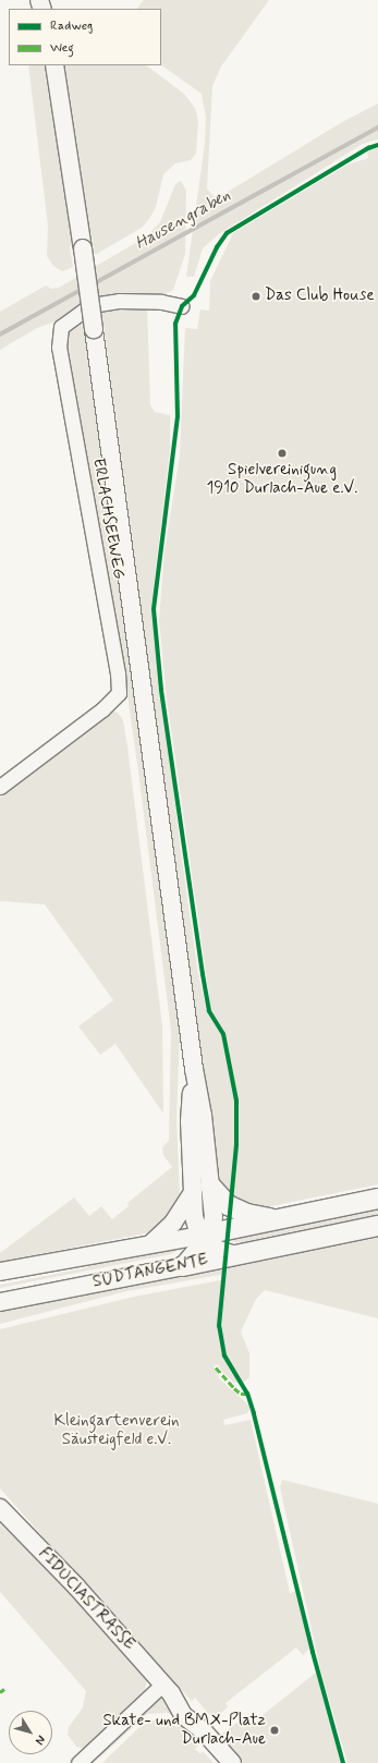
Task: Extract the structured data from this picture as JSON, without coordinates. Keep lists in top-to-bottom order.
{
  "streets": {
    "highway": ["SÜDTANGENTE"],
    "main road": ["FIDUCIASTRASSE"],
    "street": ["ERLACHSEEWEG"]
  },
  "water": ["Hausengraben"],
  "parks": ["Kleingartenverein Säusteigfeld e.V."],
  "places": ["Das Club House", "Spielvereinigung 1910 Durlach-Aue e.V.", "Skate- und BMX-Platz Durlach-Aue"],
  "legend": ["Radweg", "Weg"],
  "north": "bottom right"
}
